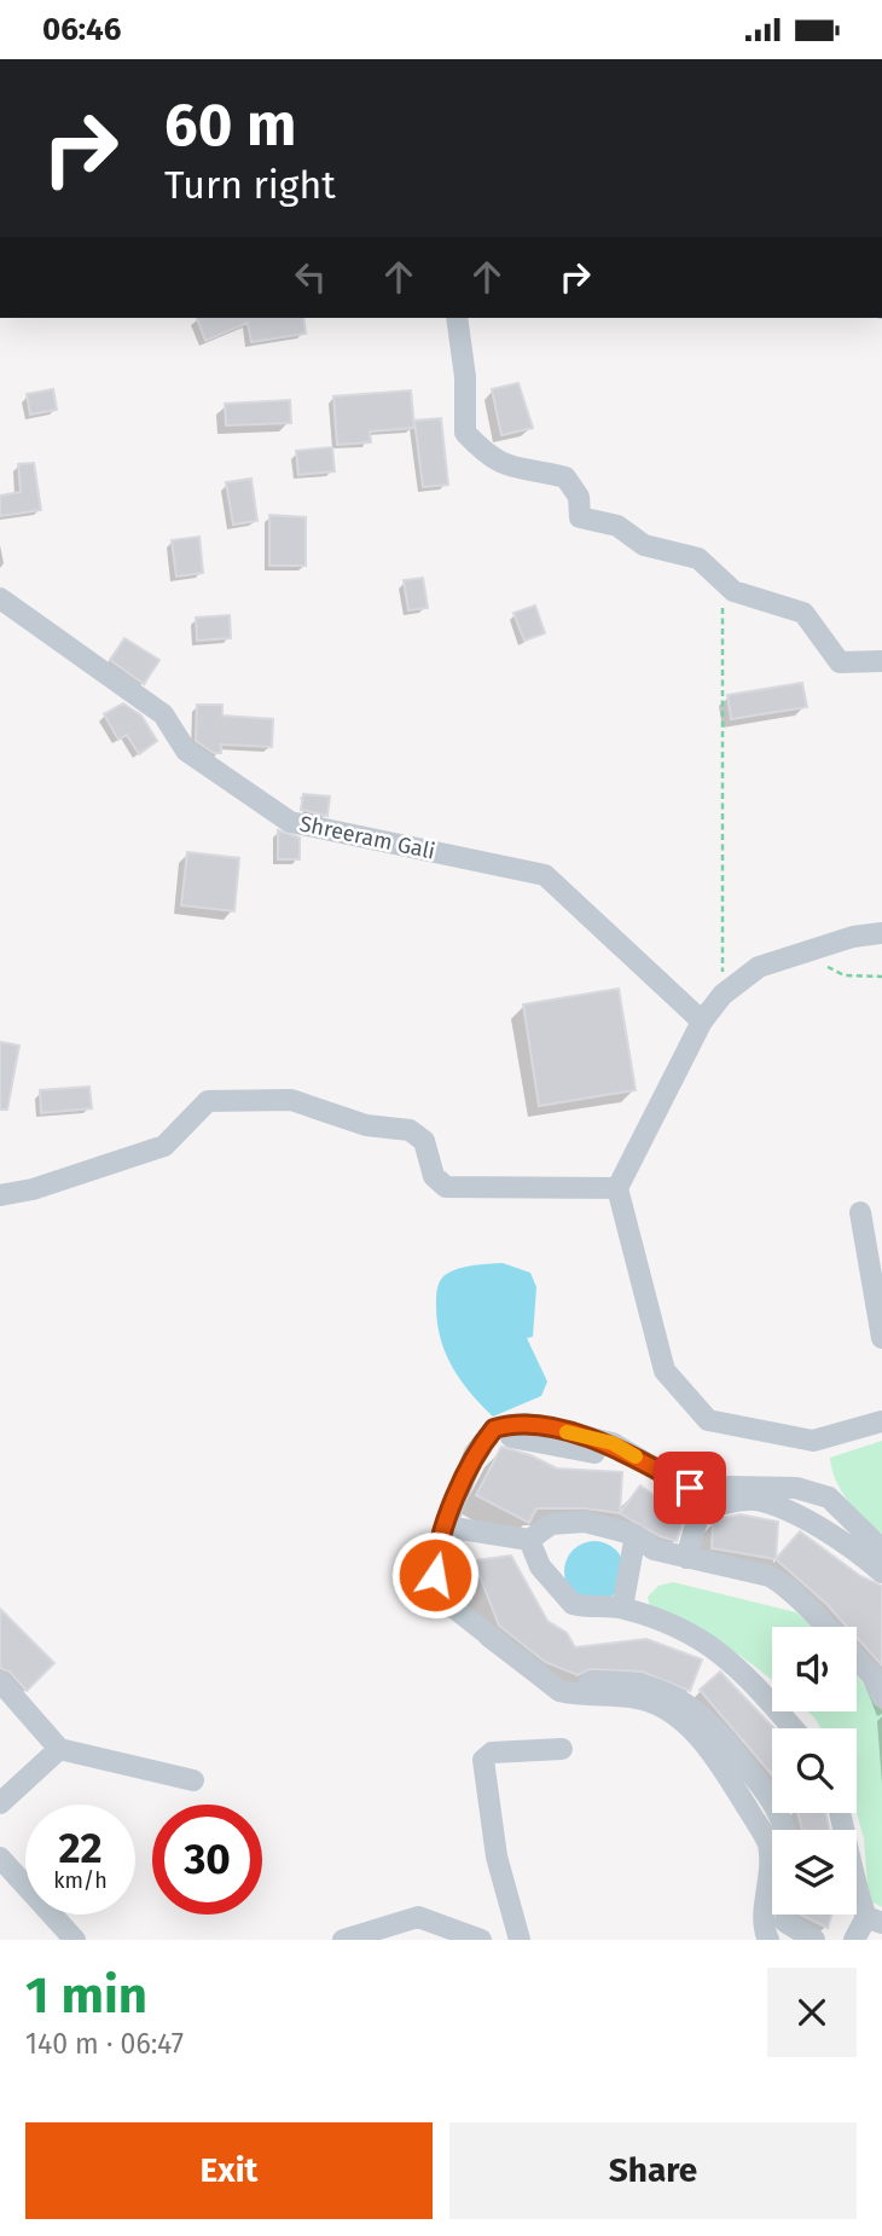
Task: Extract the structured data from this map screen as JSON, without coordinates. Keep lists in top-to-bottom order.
{
  "streets": {
    "street": ["Shreeram Gali"]
  },
  "page": {
    "status": "06:46",
    "turn": ["60 m", "Turn right"],
    "speed": "22 km/h",
    "limit": "30",
    "heading": ["1 min", "140 m · 06:47"],
    "buttons": ["Exit", "Share"]
  }
}
